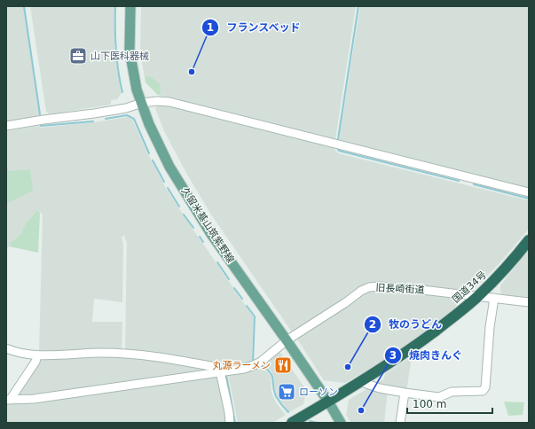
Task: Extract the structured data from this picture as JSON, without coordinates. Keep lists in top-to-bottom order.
{
  "streets": {
    "highway": ["国道34号"],
    "main road": ["久留米基山筑紫野線"],
    "street": ["旧長崎街道"]
  },
  "crossings": [
    ["久留米基山筑紫野線", "国道34号"],
    ["久留米基山筑紫野線", "旧長崎街道"],
    ["国道34号", "旧長崎街道"]
  ],
  "places": {
    "office": ["山下医科器械"],
    "other": ["フランスベッド", "牧のうどん", "焼肉きんぐ"],
    "restaurant": ["丸源ラーメン"],
    "supermarket": ["ローソン"]
  },
  "scale_bar": "100 m"
}
